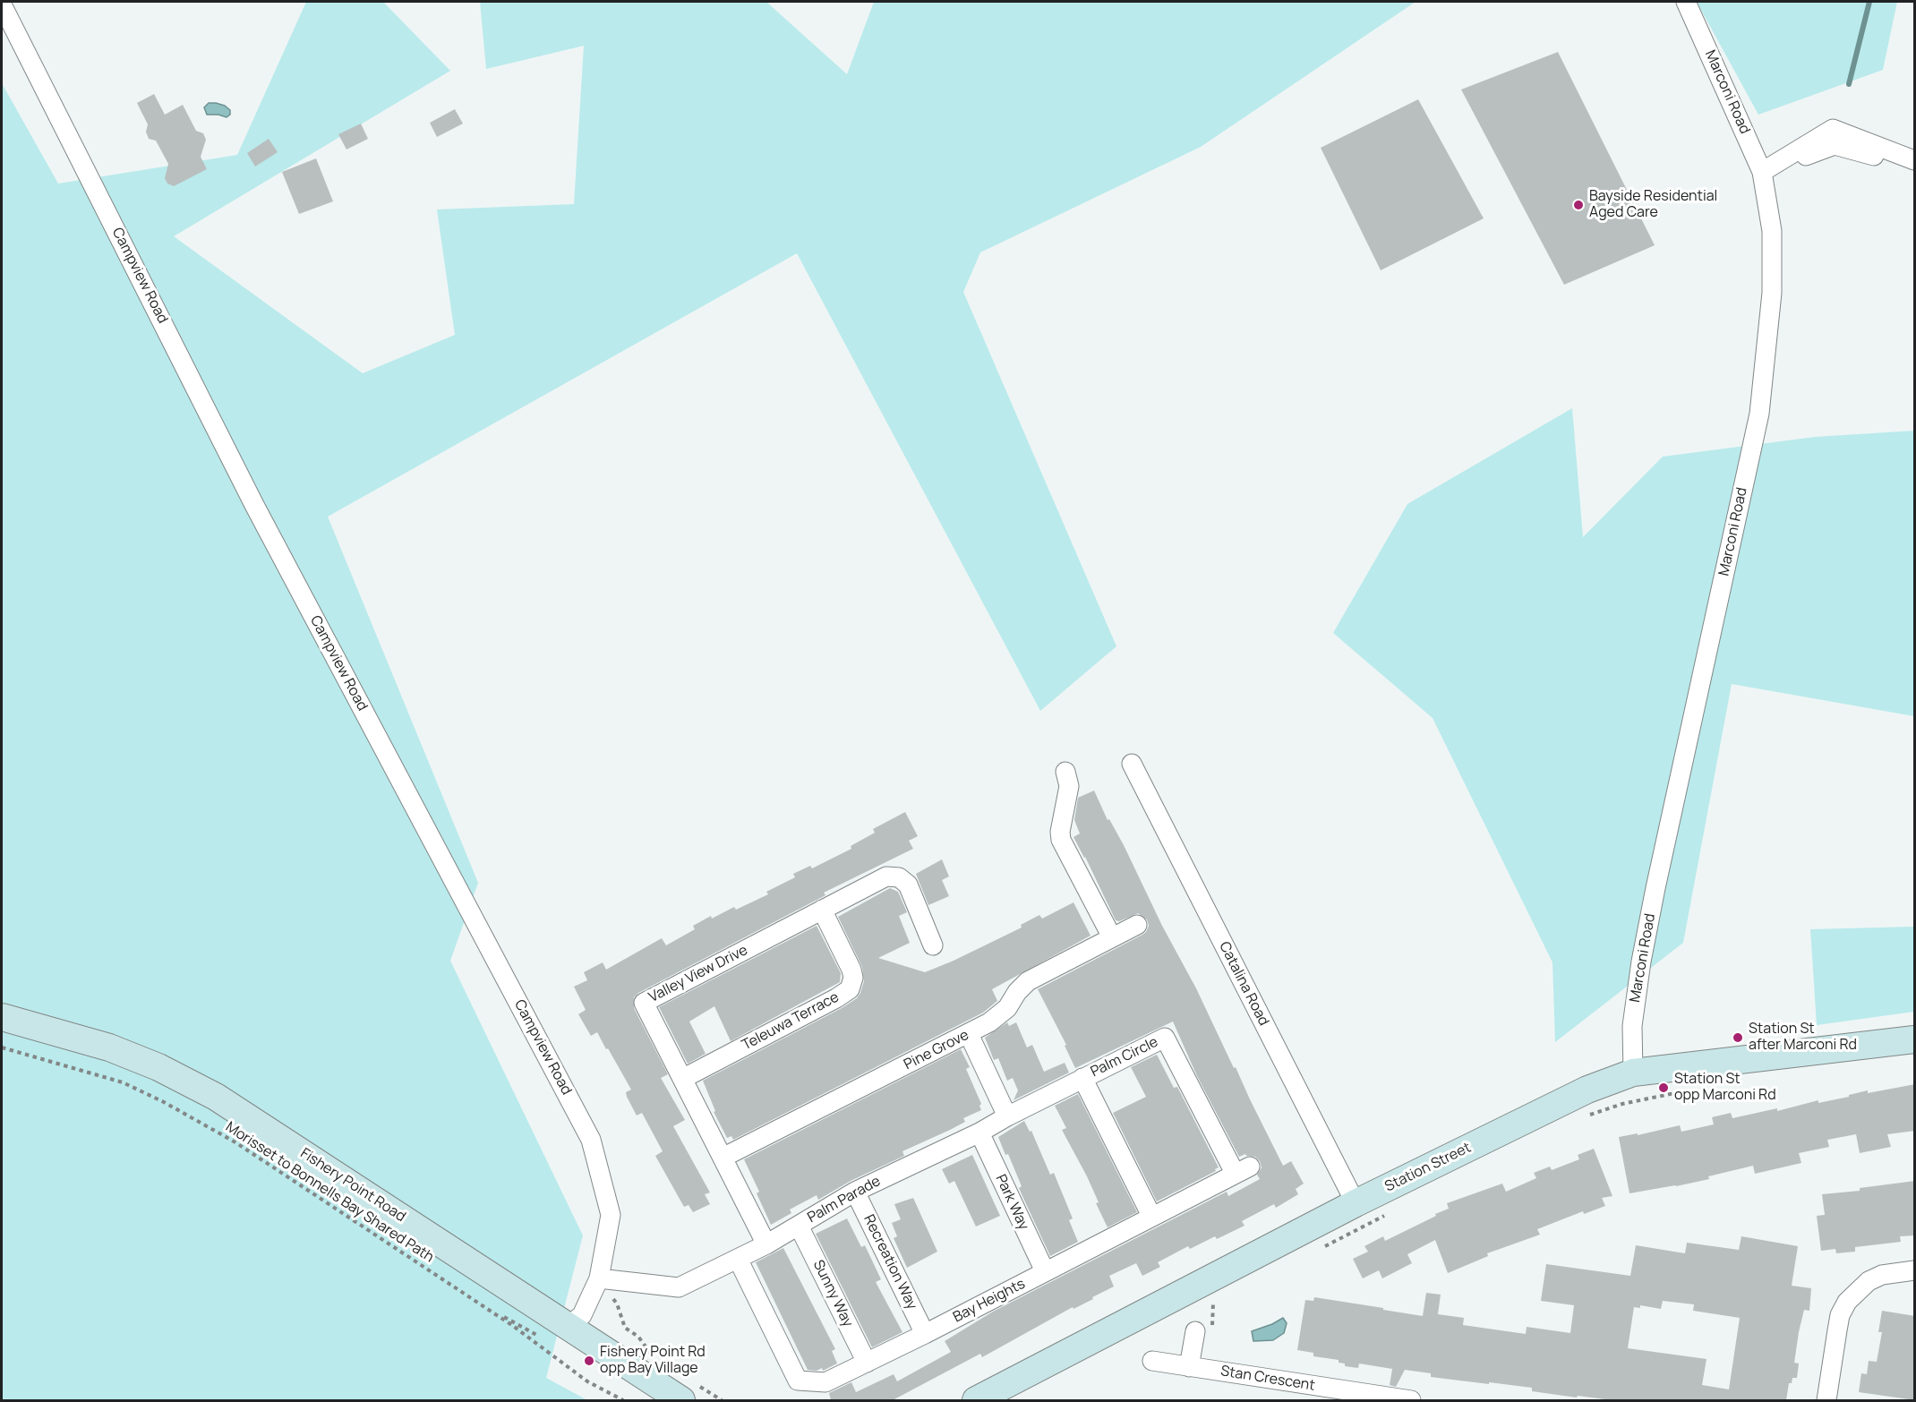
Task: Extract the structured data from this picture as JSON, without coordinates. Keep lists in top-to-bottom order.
{
  "streets": {
    "street": [
      "Marconi Road",
      "Campview Road",
      "Valley View Drive",
      "Catalina Road",
      "Teleuwa Terrace",
      "Pine Grove",
      "Palm Circle",
      "Station Street",
      "Fishery Point Road",
      "Palm Parade",
      "Park Way",
      "Recreation Way",
      "Sunny Way",
      "Bay Heights",
      "Stan Crescent"
    ],
    "path": ["Morisset to Bonnells Bay Shared Path"]
  },
  "crossings": [
    ["Marconi Road", "Station Street"],
    ["Campview Road", "Fishery Point Road"],
    ["Campview Road", "Palm Parade"],
    ["Valley View Drive", "Teleuwa Terrace"],
    ["Valley View Drive", "Pine Grove"],
    ["Valley View Drive", "Palm Parade"],
    ["Catalina Road", "Station Street"],
    ["Palm Circle", "Palm Parade"],
    ["Palm Circle", "Bay Heights"],
    ["Palm Parade", "Park Way"],
    ["Palm Parade", "Recreation Way"],
    ["Palm Parade", "Sunny Way"],
    ["Palm Parade", "Bay Heights"],
    ["Park Way", "Bay Heights"],
    ["Recreation Way", "Bay Heights"],
    ["Sunny Way", "Bay Heights"]
  ],
  "places": [
    "Bayside Residential Aged Care",
    "Station St after Marconi Rd",
    "Station St opp Marconi Rd",
    "Fishery Point Rd opp Bay Village"
  ]
}
